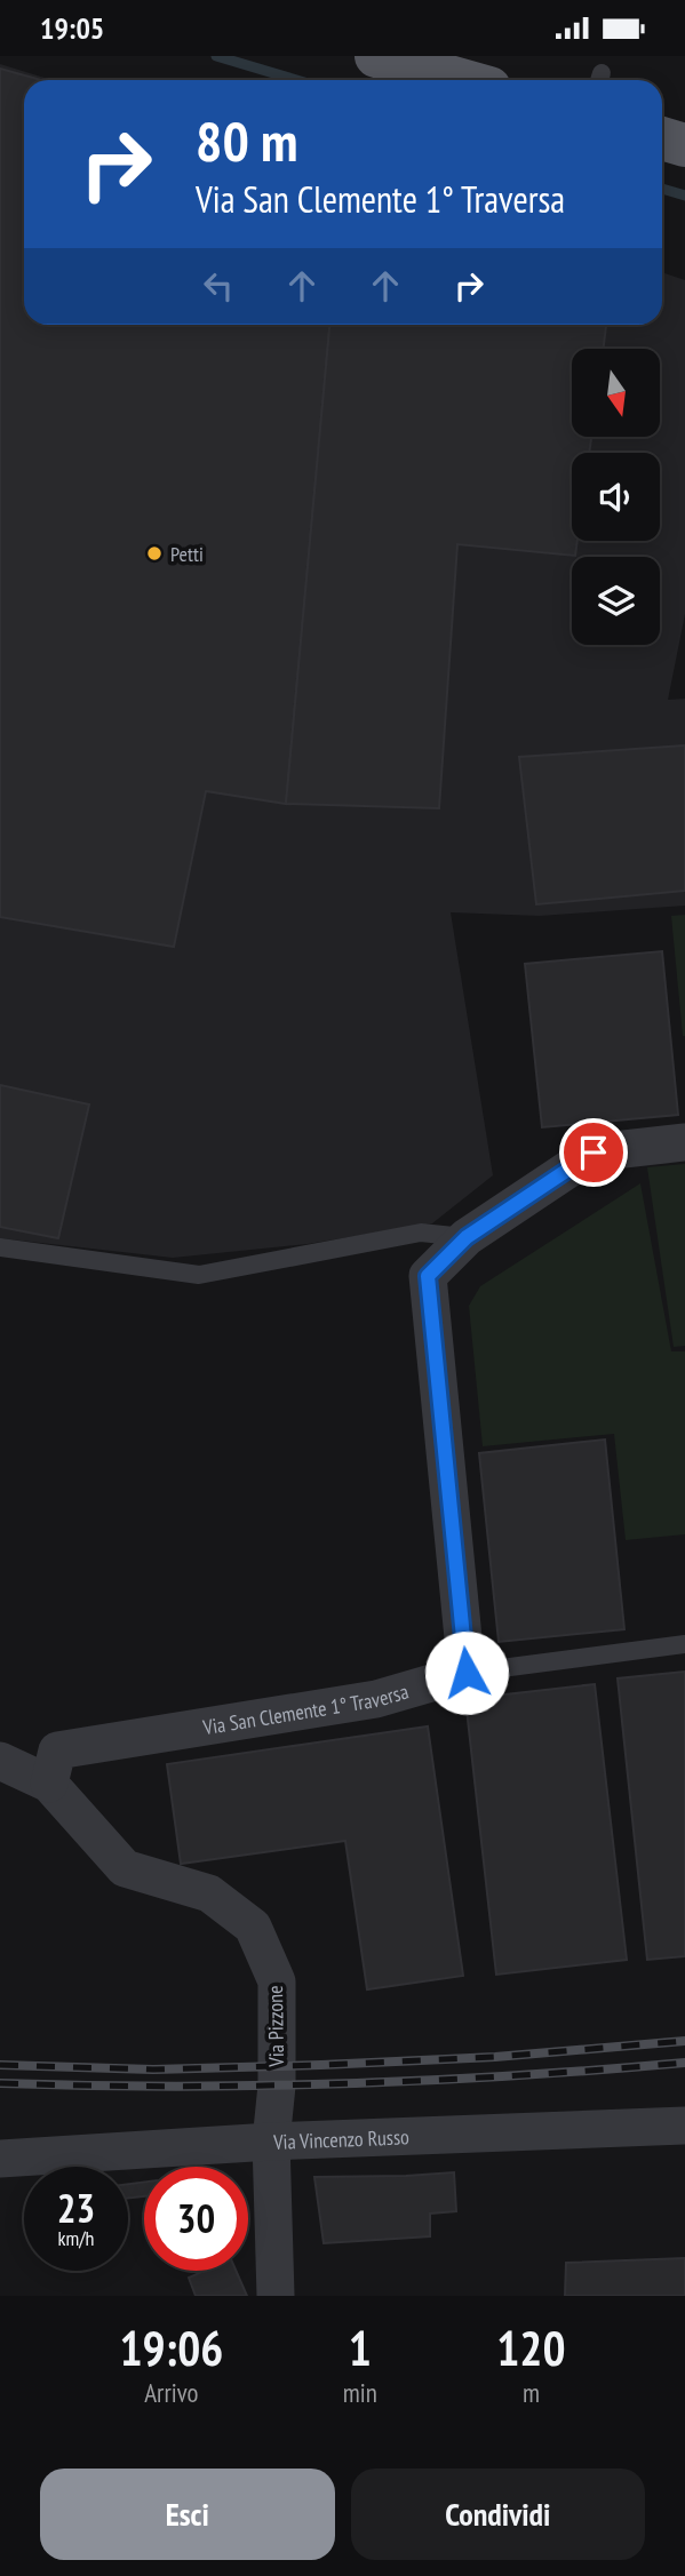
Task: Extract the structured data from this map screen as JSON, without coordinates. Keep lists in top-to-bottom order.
{
  "streets": {
    "street": ["Via San Clemente 1° Traversa", "Via Pizzone", "Via Vincenzo Russo"]
  },
  "crossings": [
    ["Via San Clemente 1° Traversa", "Via Pizzone"],
    ["Via Pizzone", "Via Vincenzo Russo"]
  ],
  "places": ["Petti"],
  "north": "bottom",
  "page": {
    "status": "19:05",
    "turn": ["80 m", "Via San Clemente 1° Traversa"],
    "speed": "23 km/h",
    "limit": "30",
    "eta": [
      "19:06",
      "Arrivo",
      "1",
      "min",
      "120",
      "m"
    ],
    "buttons": ["Esci", "Condividi"]
  }
}
